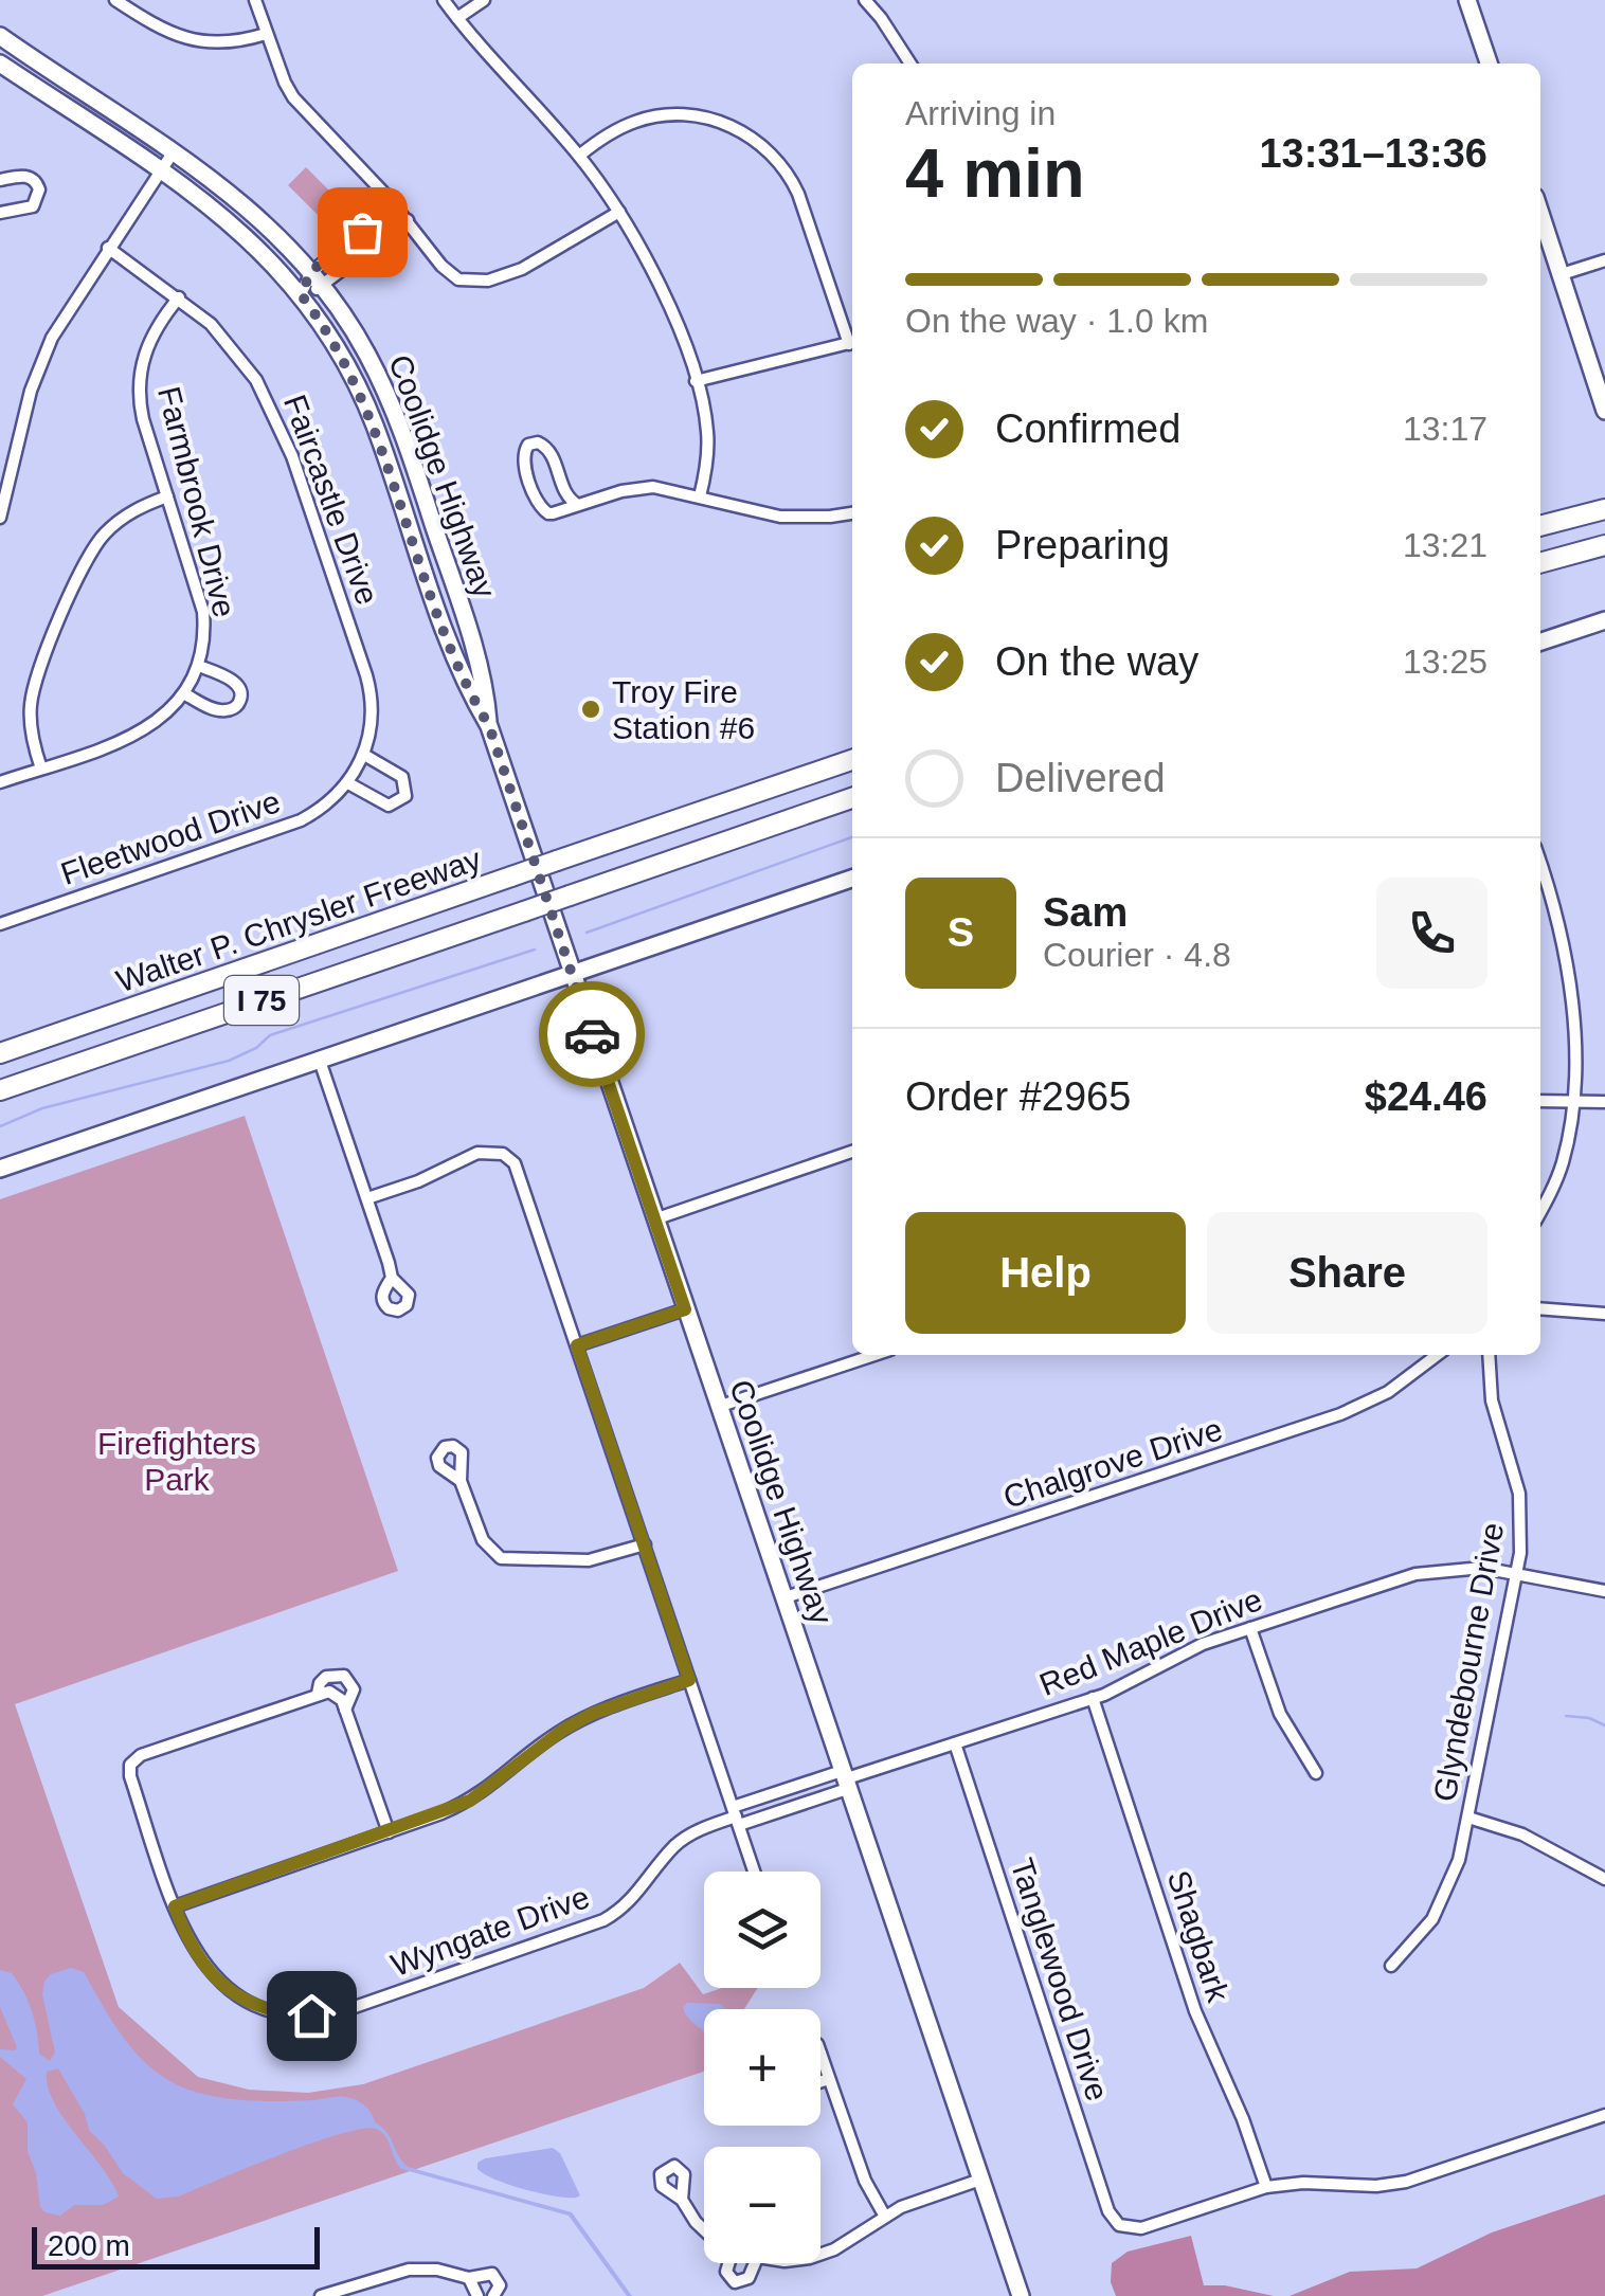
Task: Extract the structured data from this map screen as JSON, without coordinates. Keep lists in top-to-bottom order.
{
  "streets": {
    "highway": ["Walter P. Chrysler Freeway", "I 75"],
    "main road": ["Coolidge Highway"],
    "street": [
      "Faircastle Drive",
      "Farmbrook Drive",
      "Fleetwood Drive",
      "Chalgrove Drive",
      "Red Maple Drive",
      "Glyndebourne Drive",
      "Wyngate Drive",
      "Shagbark",
      "Tanglewood Drive"
    ]
  },
  "crossings": [
    ["Coolidge Highway", "Chalgrove Drive"],
    ["Coolidge Highway", "Red Maple Drive"],
    ["Coolidge Highway", "Wyngate Drive"],
    ["Faircastle Drive", "Farmbrook Drive"],
    ["Faircastle Drive", "Fleetwood Drive"],
    ["Red Maple Drive", "Glyndebourne Drive"],
    ["Red Maple Drive", "Wyngate Drive"],
    ["Red Maple Drive", "Shagbark"],
    ["Red Maple Drive", "Tanglewood Drive"],
    ["Shagbark", "Tanglewood Drive"]
  ],
  "parks": ["Firefighters Park"],
  "places": ["Troy Fire Station #6"],
  "scale_bar": "200 m",
  "page": {
    "heading": ["4 min", "Arriving in", "13:31–13:36"],
    "panel": [
      "Sam",
      "Courier · 4.8",
      "Order #2965",
      "$24.46"
    ],
    "bar": "On the way · 1.0 km",
    "list": [
      ["Confirmed", "13:17"],
      ["Preparing", "13:21"],
      ["On the way", "13:25"],
      "Delivered"
    ],
    "round": "S",
    "buttons": ["Help", "Share"],
    "map_buttons": ["+", "−"],
    "scale": "200 m"
  }
}
